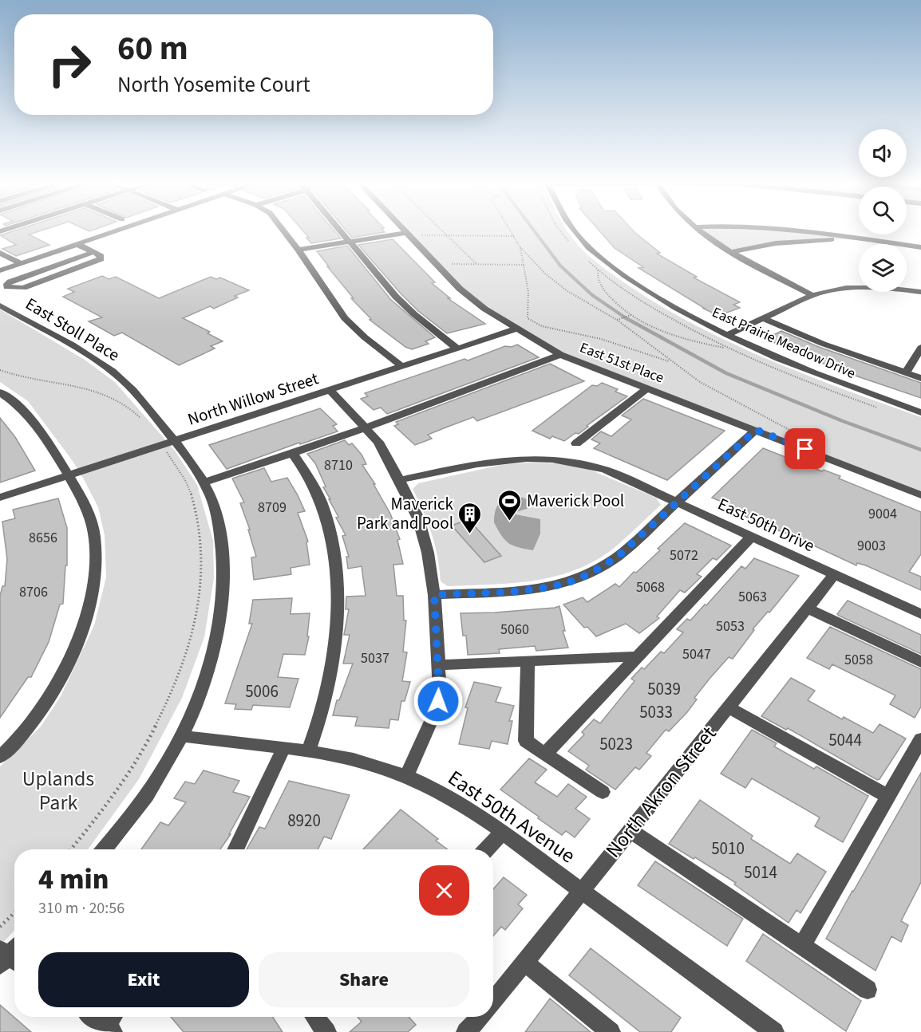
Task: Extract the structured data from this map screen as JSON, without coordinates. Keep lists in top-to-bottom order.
{
  "streets": {
    "street": [
      "East Stoll Place",
      "East Prairie Meadow Drive",
      "East 51st Place",
      "North Willow Street",
      "East 50th Drive",
      "North Akron Street",
      "East 50th Avenue"
    ]
  },
  "crossings": [
    ["East Stoll Place", "North Willow Street"],
    ["East Stoll Place", "East 50th Avenue"],
    ["East 51st Place", "North Willow Street"],
    ["East 50th Drive", "North Akron Street"],
    ["North Akron Street", "East 50th Avenue"]
  ],
  "parks": ["Uplands Park"],
  "places": {
    "sports": ["Maverick Pool"],
    "building": ["Maverick Park and Pool"]
  },
  "house_numbers": [
    "8710",
    "8709",
    "9004",
    "8656",
    "9003",
    "5072",
    "5068",
    "8706",
    "5063",
    "5053",
    "5060",
    "5047",
    "5037",
    "5058",
    "5039",
    "5006",
    "5033",
    "5044",
    "5023",
    "8920",
    "5010",
    "5014"
  ],
  "page": {
    "turn": ["60 m", "North Yosemite Court"],
    "heading": ["4 min", "310 m · 20:56"],
    "buttons": ["Exit", "Share"]
  }
}
